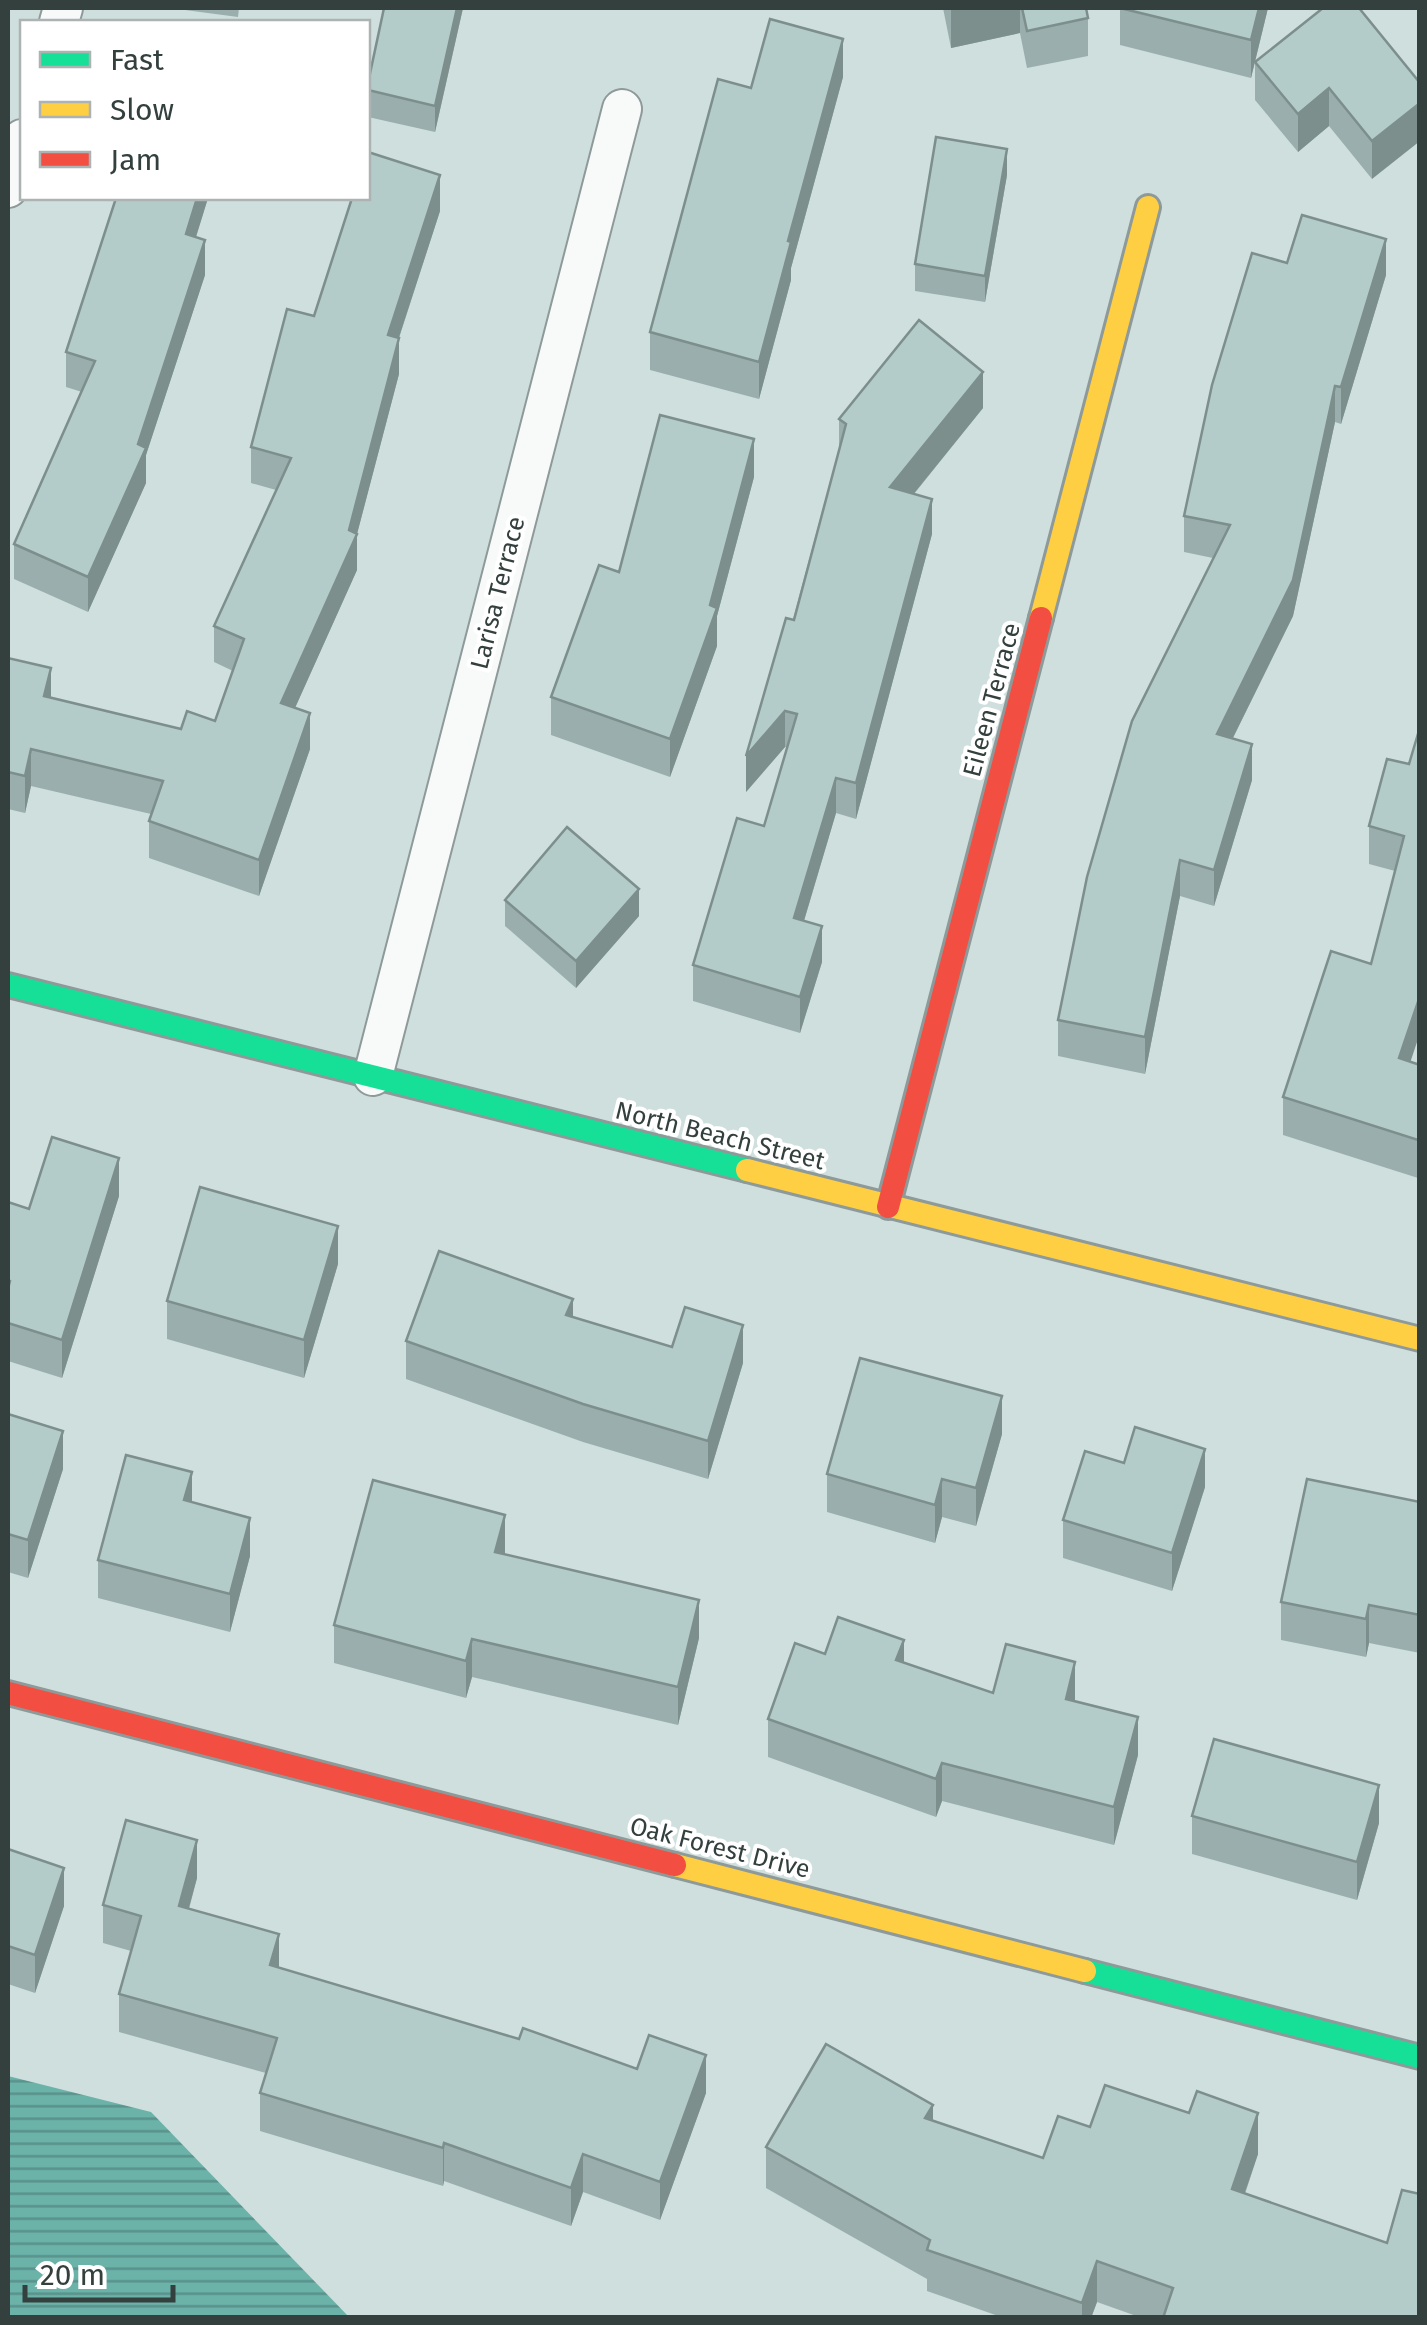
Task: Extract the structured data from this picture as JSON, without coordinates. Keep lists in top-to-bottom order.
{
  "streets": {
    "street": [
      "Larisa Terrace",
      "Eileen Terrace",
      "North Beach Street",
      "Oak Forest Drive"
    ]
  },
  "crossings": [
    ["Larisa Terrace", "North Beach Street"],
    ["Eileen Terrace", "North Beach Street"]
  ],
  "legend": ["Fast", "Slow", "Jam"],
  "scale_bar": "20 m"
}
